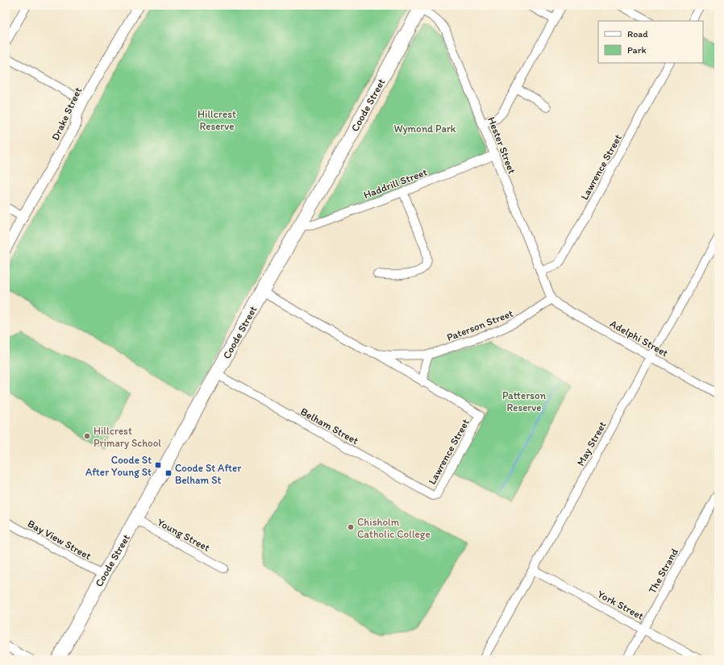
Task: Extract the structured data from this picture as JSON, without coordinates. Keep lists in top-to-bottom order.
{
  "streets": {
    "main road": ["Coode Street"],
    "street": [
      "Drake Street",
      "Hester Street",
      "Lawrence Street",
      "Haddrill Street",
      "Paterson Street",
      "Adelphi Street",
      "Belham Street",
      "May Street",
      "Young Street",
      "Bay View Street",
      "The Strand",
      "York Street"
    ]
  },
  "crossings": [
    ["Coode Street", "Hester Street"],
    ["Coode Street", "Haddrill Street"],
    ["Coode Street", "Paterson Street"],
    ["Coode Street", "Belham Street"],
    ["Coode Street", "Young Street"],
    ["Coode Street", "Bay View Street"],
    ["Hester Street", "Lawrence Street"],
    ["Hester Street", "Haddrill Street"],
    ["Hester Street", "Paterson Street"],
    ["Hester Street", "Adelphi Street"],
    ["Lawrence Street", "Paterson Street"],
    ["Lawrence Street", "Belham Street"],
    ["Paterson Street", "Adelphi Street"],
    ["Adelphi Street", "May Street"],
    ["May Street", "York Street"],
    ["The Strand", "York Street"]
  ],
  "parks": ["Hillcrest Reserve", "Wymond Park", "Patterson Reserve"],
  "places": {
    "other": ["Hillcrest Primary School", "Chisholm Catholic College"],
    "transit": ["Coode St After Young St", "Coode St After Belham St"]
  },
  "legend": ["Road", "Park"]
}
